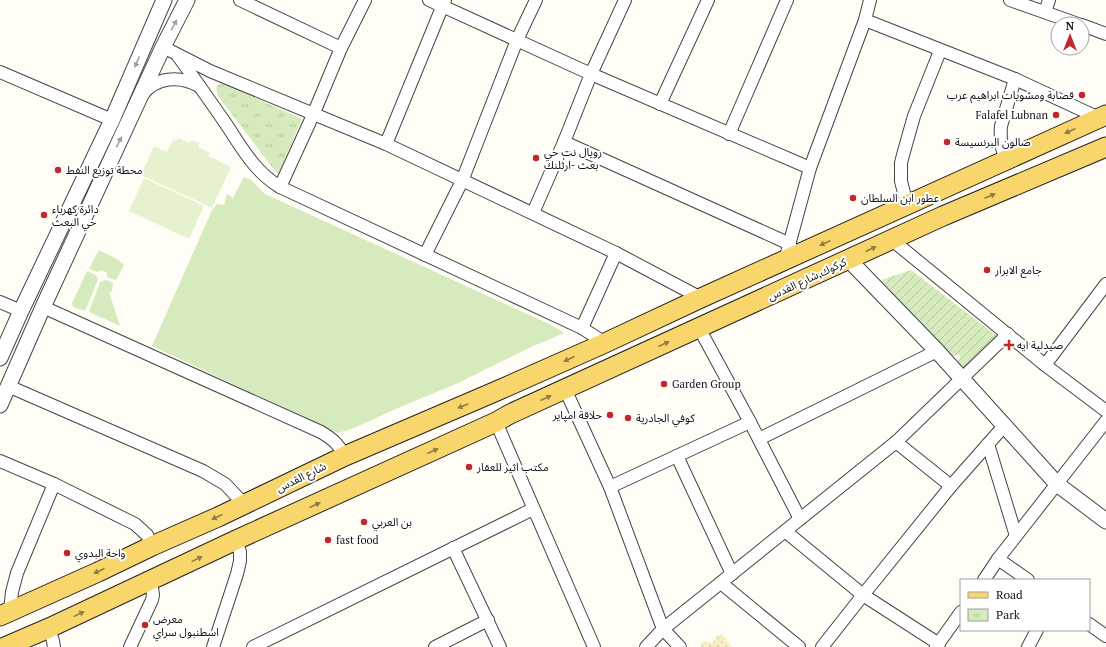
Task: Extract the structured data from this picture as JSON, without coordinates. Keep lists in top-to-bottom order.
{
  "streets": {
    "main road": ["كركوك,شارع القدس", "شارع القدس"]
  },
  "places": {
    "other": [
      "قصابة ومشويات ابراهيم عرب",
      "Falafel Lubnan",
      "صالون البرنسيسة",
      "رويال نت حي بعث -ارثلنك",
      "محطة توزيع النفط",
      "عطور ابن السلطان",
      "دائرة كهرباء حي البعث",
      "جامع الابرار",
      "Garden Group",
      "حلاقة امپاير",
      "كوفي الجادرية",
      "مكتب اثير للعقار",
      "بن العربي",
      "fast food",
      "واحة البدوي",
      "معرض اسطنبول سراي"
    ],
    "health": ["صیدلیة ایە"]
  },
  "legend": ["Road", "Park"],
  "north": "top"
}
